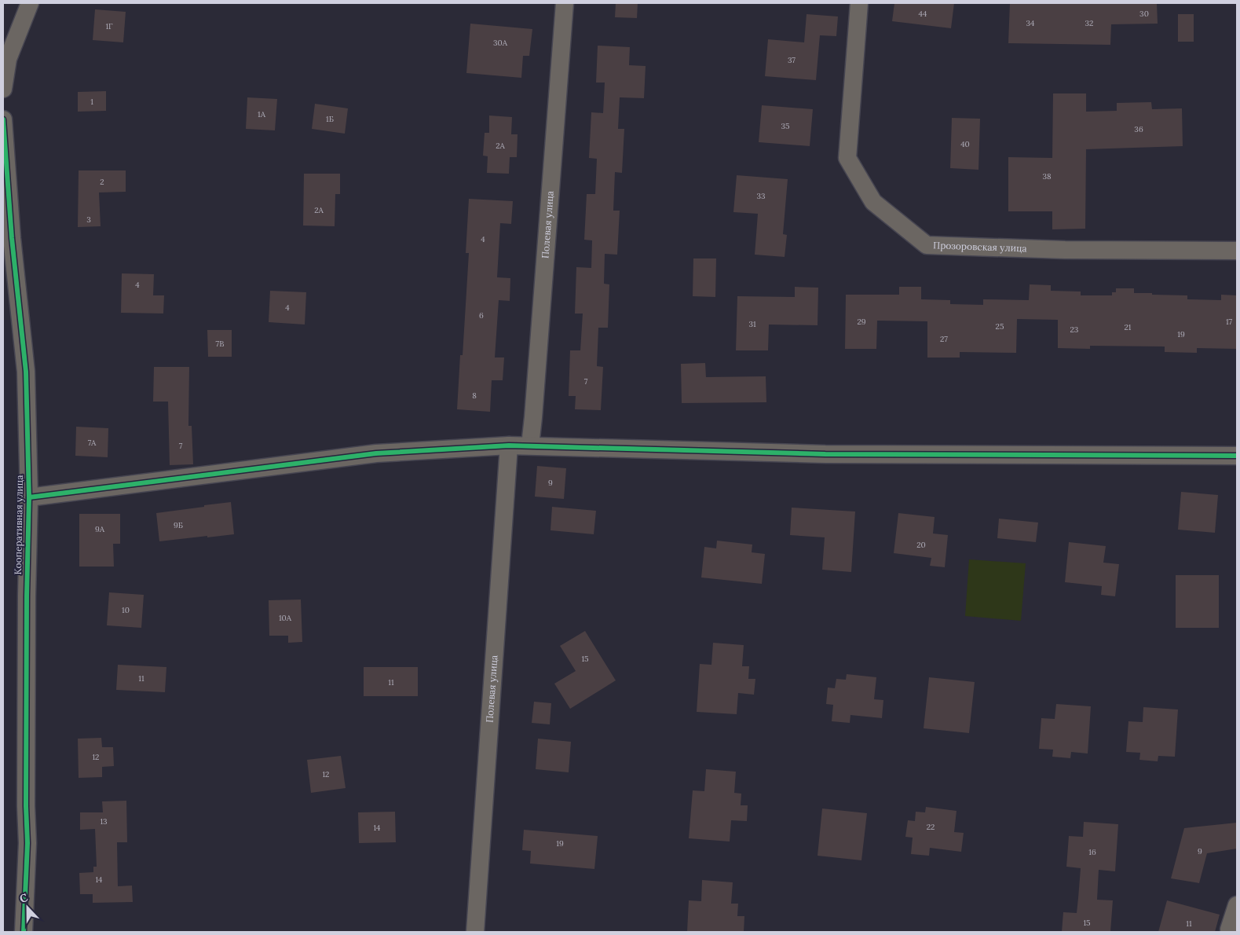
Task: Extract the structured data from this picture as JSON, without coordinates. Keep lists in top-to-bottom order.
{
  "streets": {
    "street": ["Полевая улица", "Прозоровская улица", "Кооперативная улица"]
  },
  "house_numbers": [
    "44",
    "30",
    "34",
    "32",
    "1Г",
    "30А",
    "37",
    "1",
    "1А",
    "1Б",
    "35",
    "36",
    "40",
    "2А",
    "38",
    "2",
    "33",
    "2А",
    "3",
    "4",
    "4",
    "4",
    "6",
    "29",
    "17",
    "31",
    "25",
    "21",
    "23",
    "19",
    "27",
    "7В",
    "7",
    "8",
    "7А",
    "7",
    "9",
    "9Б",
    "9А",
    "20",
    "10",
    "10А",
    "15",
    "11",
    "11",
    "12",
    "12",
    "13",
    "22",
    "14",
    "19",
    "9",
    "16",
    "14",
    "15",
    "11"
  ],
  "north": "top"
}
